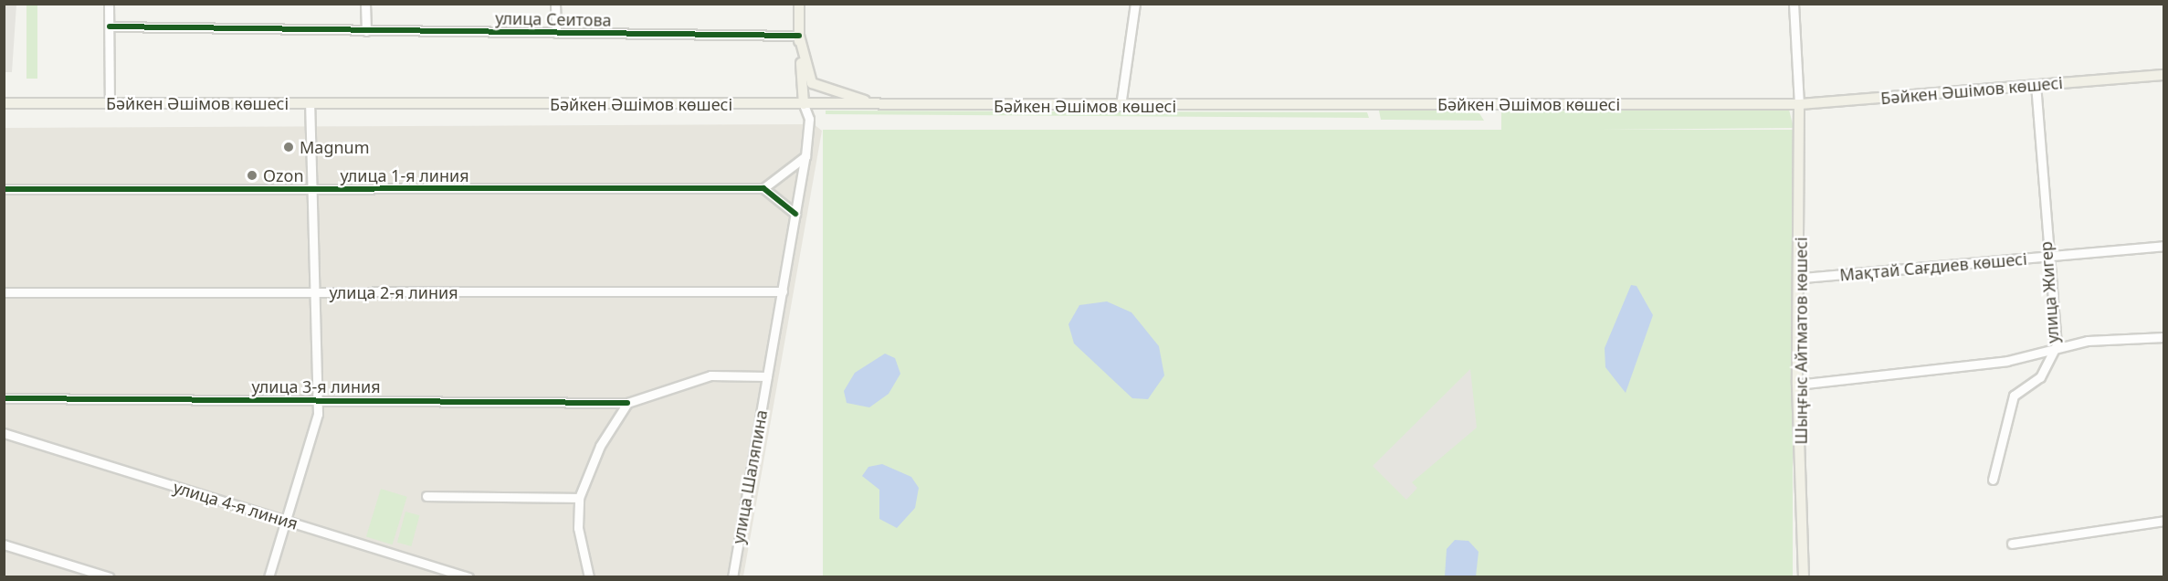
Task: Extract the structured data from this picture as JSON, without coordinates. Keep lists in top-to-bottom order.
{
  "streets": {
    "main road": ["Бәйкен Әшімов көшесі", "Шыңғыс Айтматов көшесі"],
    "street": [
      "улица Сеитова",
      "улица 1-я линия",
      "Мақтай Сағдиев көшесі",
      "улица 2-я линия",
      "улица Жигер",
      "улица 3-я линия",
      "улица Шаляпина",
      "улица 4-я линия"
    ]
  },
  "crossings": [
    ["Бәйкен Әшімов көшесі", "улица Жигер"],
    ["Бәйкен Әшімов көшесі", "Шыңғыс Айтматов көшесі"],
    ["Бәйкен Әшімов көшесі", "улица Шаляпина"],
    ["Мақтай Сағдиев көшесі", "улица Жигер"],
    ["Мақтай Сағдиев көшесі", "Шыңғыс Айтматов көшесі"],
    ["улица 2-я линия", "улица Шаляпина"],
    ["улица 3-я линия", "улица Шаляпина"]
  ],
  "places": ["Magnum", "Ozon"]
}
